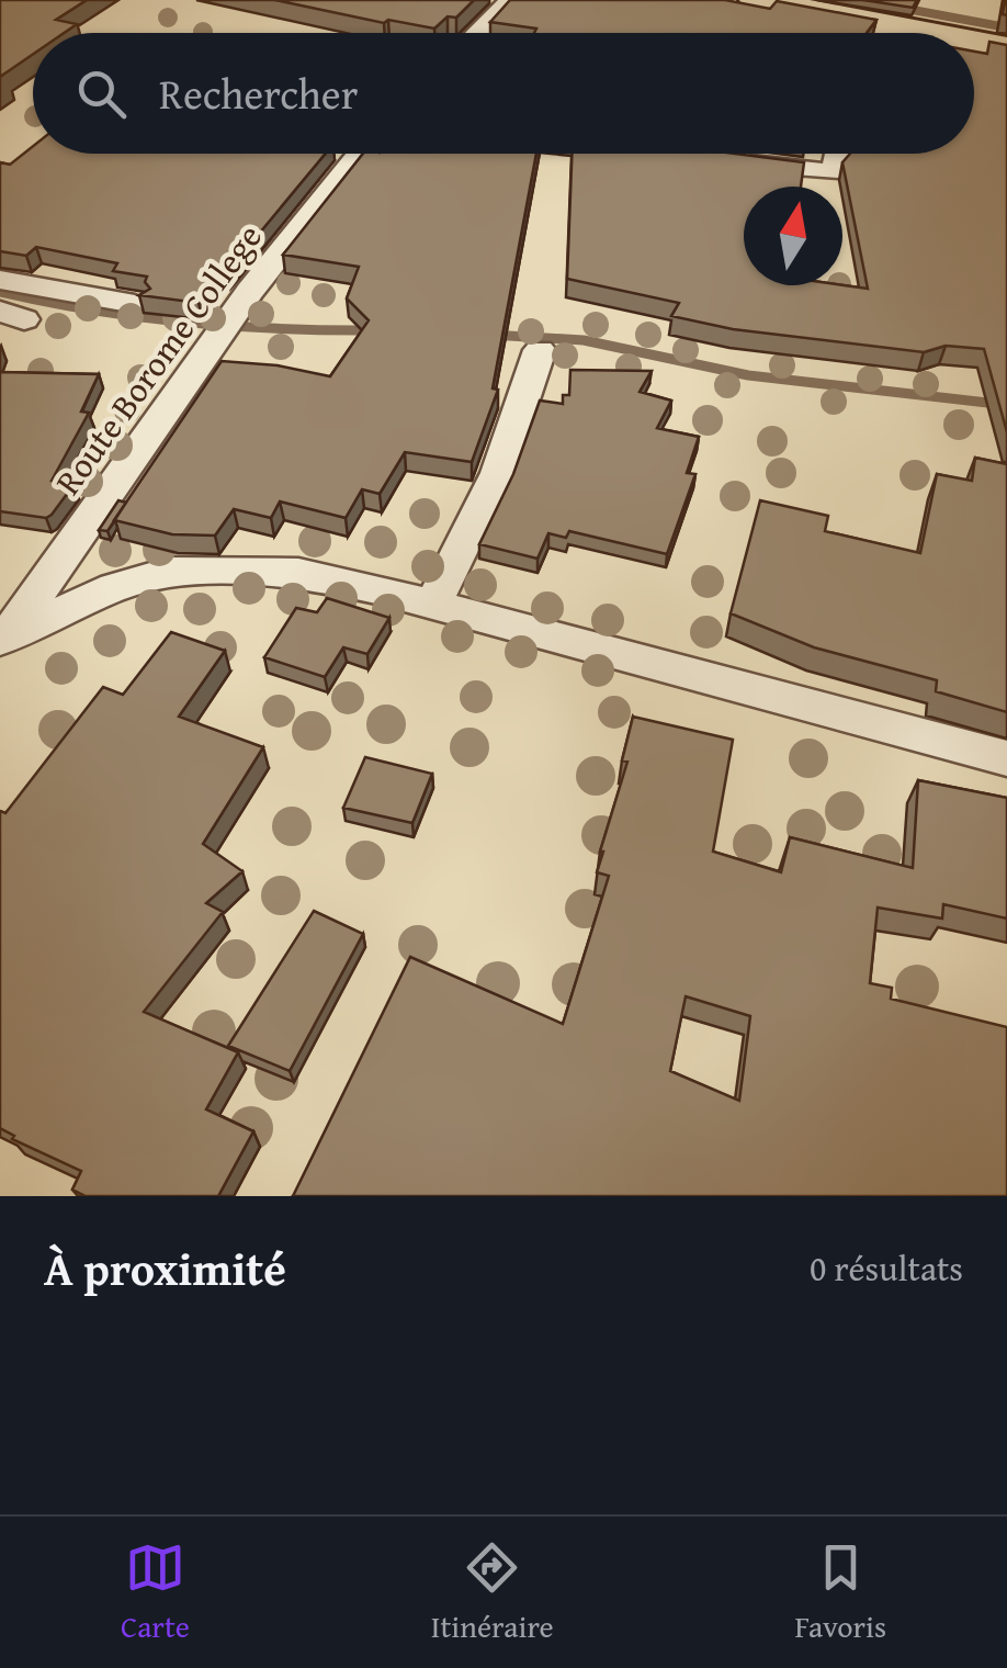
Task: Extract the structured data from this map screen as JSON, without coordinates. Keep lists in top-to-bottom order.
{
  "streets": {
    "street": ["Route Borome College"]
  },
  "north": "top",
  "page": {
    "search": "Rechercher",
    "heading": ["À proximité", "0 résultats"],
    "nav": ["Carte", "Itinéraire", "Favoris"]
  }
}
